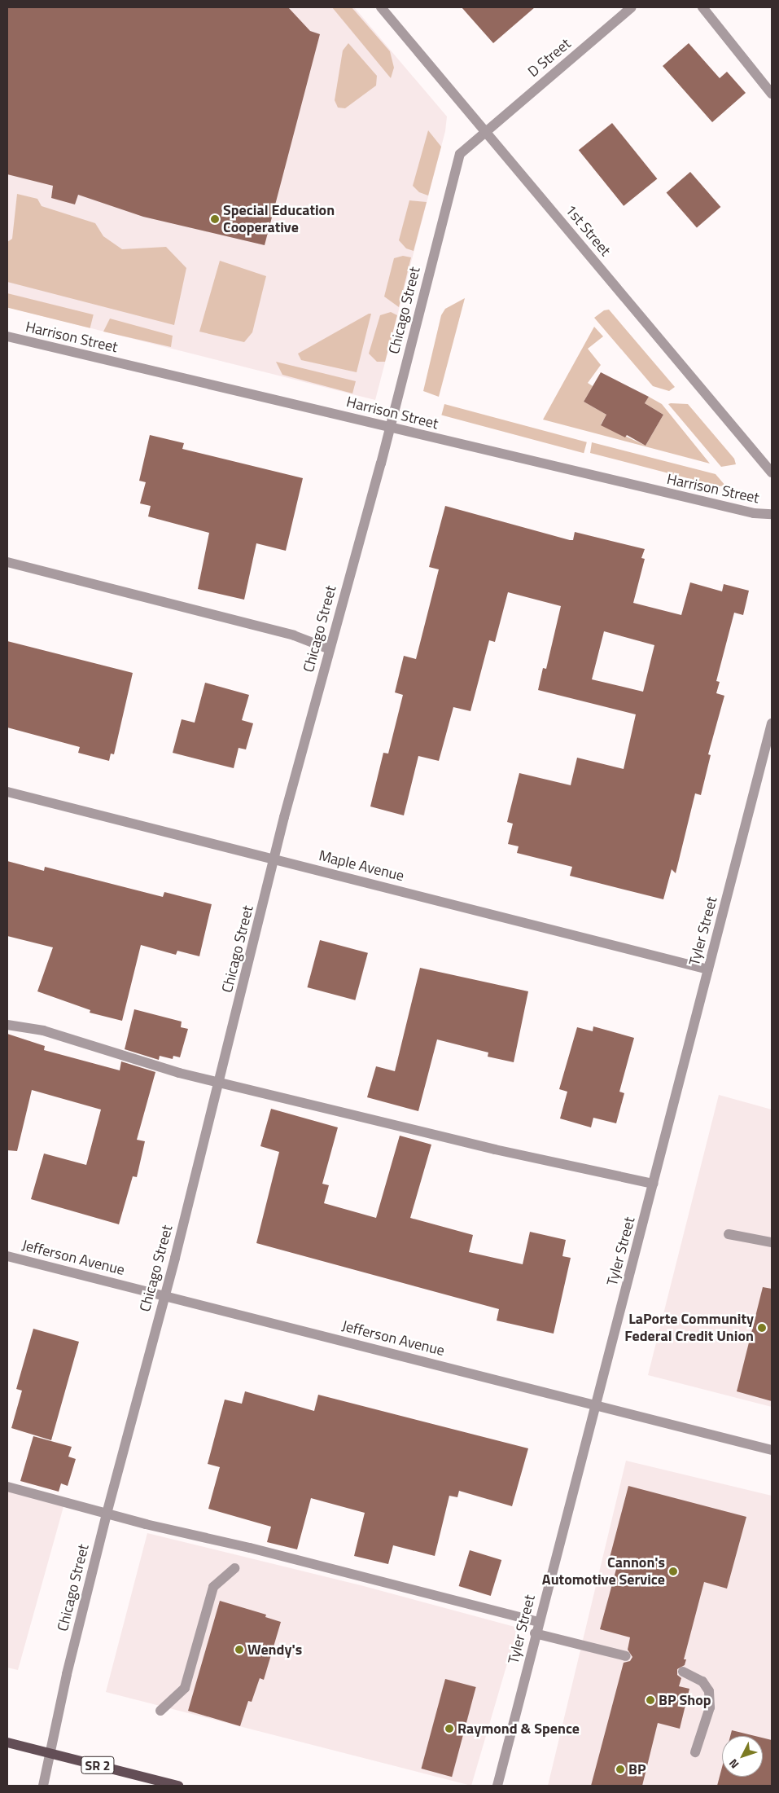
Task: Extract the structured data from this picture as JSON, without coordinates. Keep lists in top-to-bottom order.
{
  "streets": {
    "main road": ["SR 2"],
    "street": [
      "D Street",
      "1st Street",
      "Chicago Street",
      "Harrison Street",
      "Maple Avenue",
      "Tyler Street",
      "Jefferson Avenue"
    ]
  },
  "crossings": [
    ["D Street", "1st Street"],
    ["D Street", "Chicago Street"],
    ["1st Street", "Chicago Street"],
    ["Chicago Street", "Harrison Street"],
    ["Chicago Street", "Maple Avenue"],
    ["Chicago Street", "Jefferson Avenue"],
    ["Chicago Street", "SR 2"],
    ["Maple Avenue", "Tyler Street"],
    ["Tyler Street", "Jefferson Avenue"]
  ],
  "places": [
    "Special Education Cooperative",
    "LaPorte Community Federal Credit Union",
    "Cannon's Automotive Service",
    "Wendy's",
    "BP Shop",
    "Raymond & Spence",
    "BP"
  ],
  "north": "bottom left"
}
